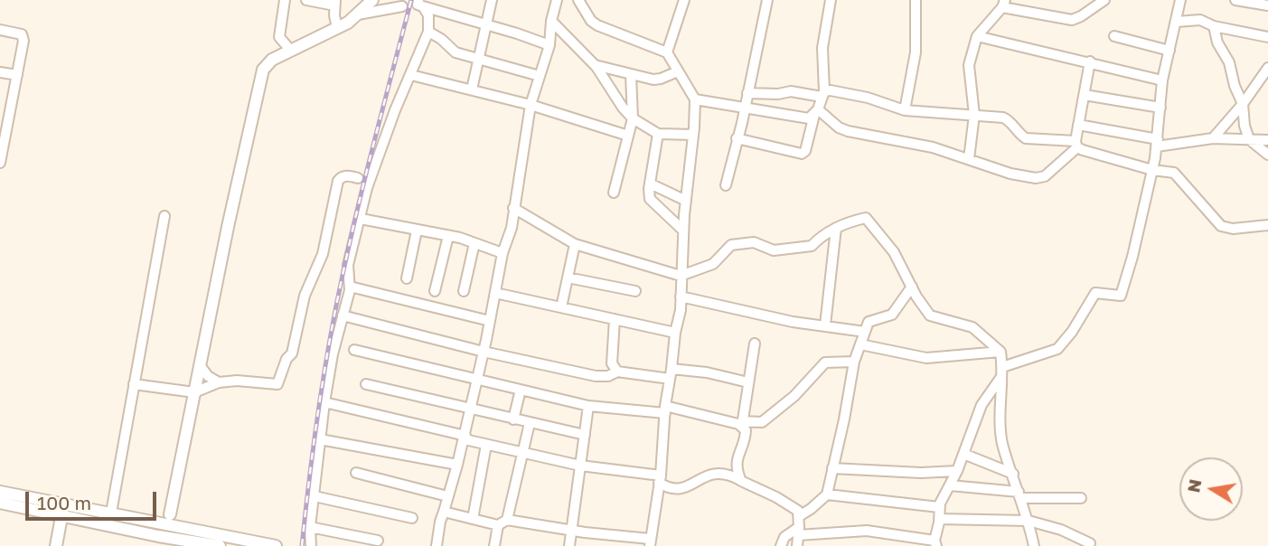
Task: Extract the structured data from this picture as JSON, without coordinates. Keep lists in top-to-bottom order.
{
  "scale_bar": "100 m",
  "north": "left"
}
